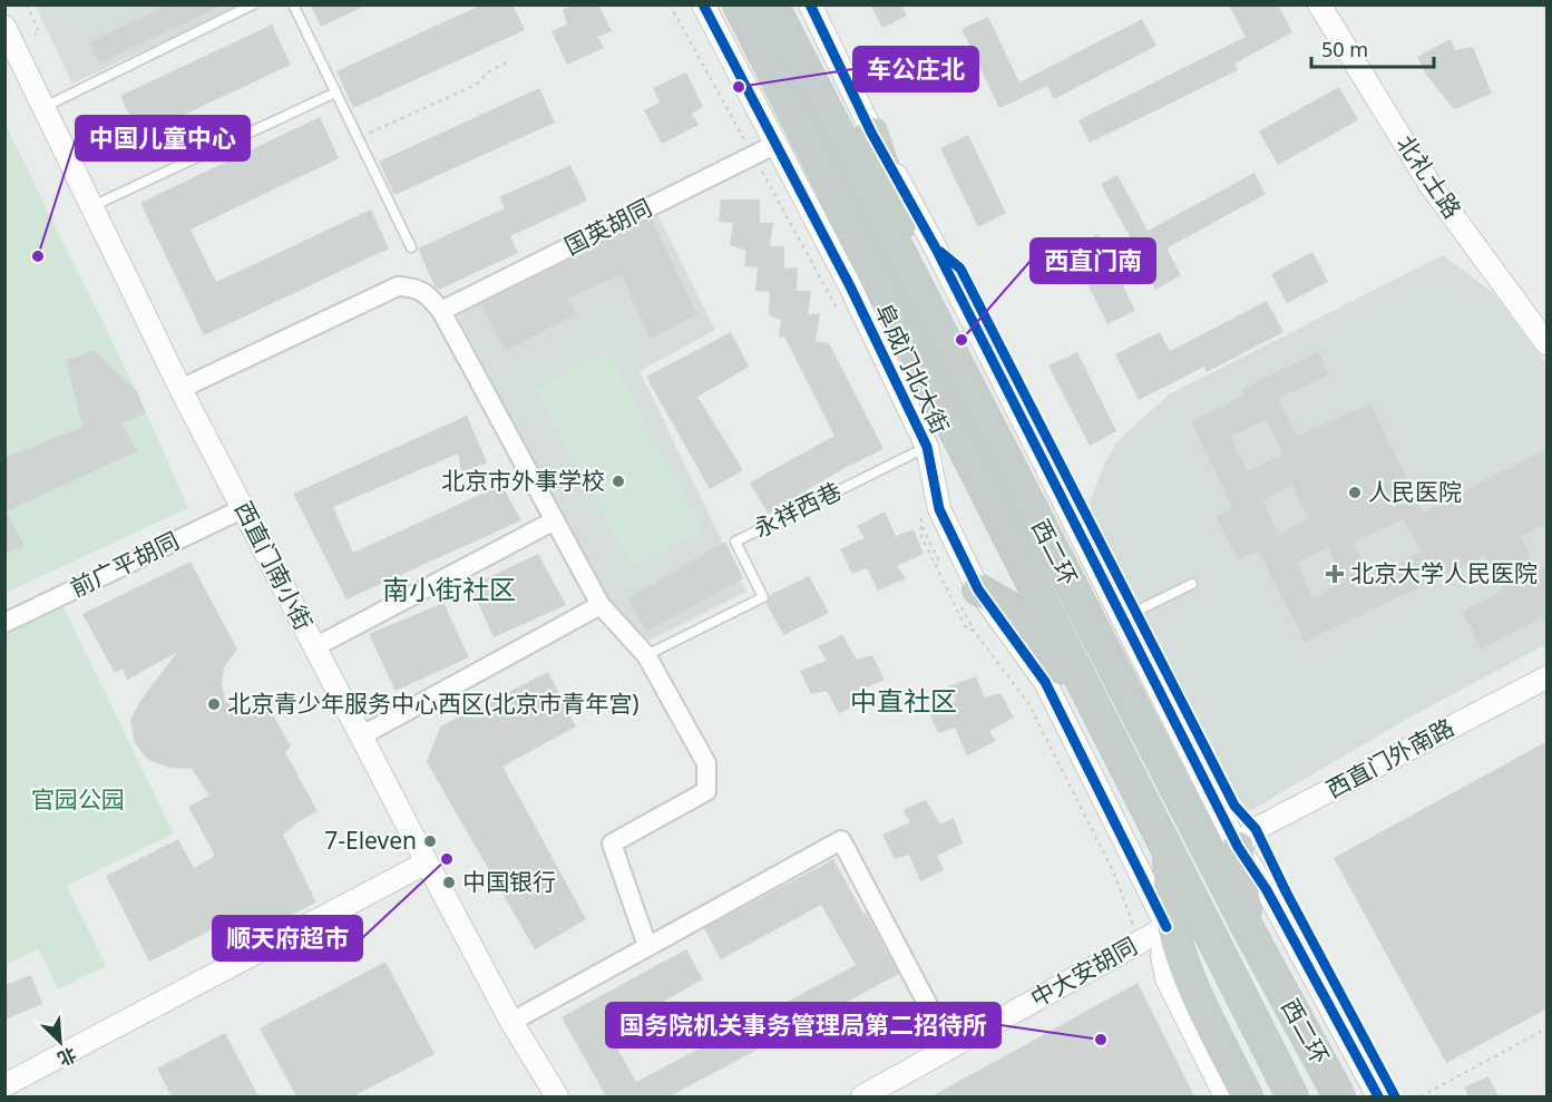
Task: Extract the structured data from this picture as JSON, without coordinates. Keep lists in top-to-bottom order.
{
  "streets": {
    "highway": ["西二环"],
    "street": [
      "北礼士路",
      "国英胡同",
      "阜成门北大街",
      "前广平胡同",
      "西直门南小街",
      "西直门外南路",
      "中大安胡同"
    ],
    "lane": ["永祥西巷"]
  },
  "crossings": [
    ["国英胡同", "阜成门北大街"],
    ["阜成门北大街", "永祥西巷"],
    ["阜成门北大街", "中大安胡同"],
    ["前广平胡同", "西直门南小街"]
  ],
  "districts": ["南小街社区", "中直社区"],
  "parks": ["官园公园"],
  "places": {
    "other": [
      "车公庄北",
      "中国儿童中心",
      "西直门南",
      "北京市外事学校",
      "人民医院",
      "北京青少年服务中心西区(北京市青年宫)",
      "7-Eleven",
      "顺天府超市",
      "中国银行",
      "国务院机关事务管理局第二招待所"
    ],
    "health": ["北京大学人民医院"]
  },
  "scale_bar": "50 m",
  "north": "bottom right"
}
